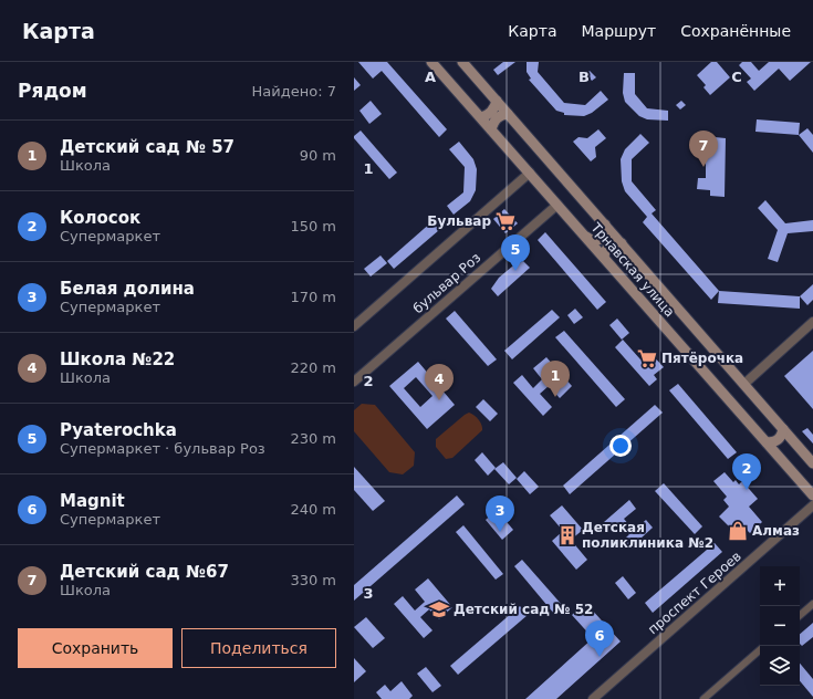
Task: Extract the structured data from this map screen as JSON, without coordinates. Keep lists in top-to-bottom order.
{
  "streets": {
    "main road": ["Трнавская улица"],
    "street": ["бульвар Роз", "проспект Героев"]
  },
  "crossings": [
    ["Трнавская улица", "бульвар Роз"]
  ],
  "places": {
    "supermarket": ["Бульвар", "Пятёрочка"],
    "shop": ["Алмаз"],
    "building": ["Детская поликлиника №2"],
    "school or university": ["Детский сад № 52"]
  },
  "page": {
    "header": "Карта",
    "nav": ["Карта", "Маршрут", "Сохранённые"],
    "heading": ["Рядом", "Найдено: 7"],
    "list": [
      {
        "mark": "1",
        "name": "Детский сад № 57",
        "note": "Школа",
        "value": "90 m"
      },
      {
        "mark": "2",
        "name": "Колосок",
        "note": "Супермаркет",
        "value": "150 m"
      },
      {
        "mark": "3",
        "name": "Белая долина",
        "note": "Супермаркет",
        "value": "170 m"
      },
      {
        "mark": "4",
        "name": "Школа №22",
        "note": "Школа",
        "value": "220 m"
      },
      {
        "mark": "5",
        "name": "Pyaterochka",
        "note": "Супермаркет · бульвар Роз",
        "value": "230 m"
      },
      {
        "mark": "6",
        "name": "Magnit",
        "note": "Супермаркет",
        "value": "240 m"
      },
      {
        "mark": "7",
        "name": "Детский сад №67",
        "note": "Школа",
        "value": "330 m"
      }
    ],
    "pins": [
      "7",
      "5",
      "1",
      "4",
      "2",
      "3",
      "6"
    ],
    "map_buttons": ["+", "−"],
    "buttons": ["Сохранить", "Поделиться"]
  },
  "grid": {
    "columns": ["A", "B", "C"],
    "rows": ["1", "2", "3"]
  }
}
